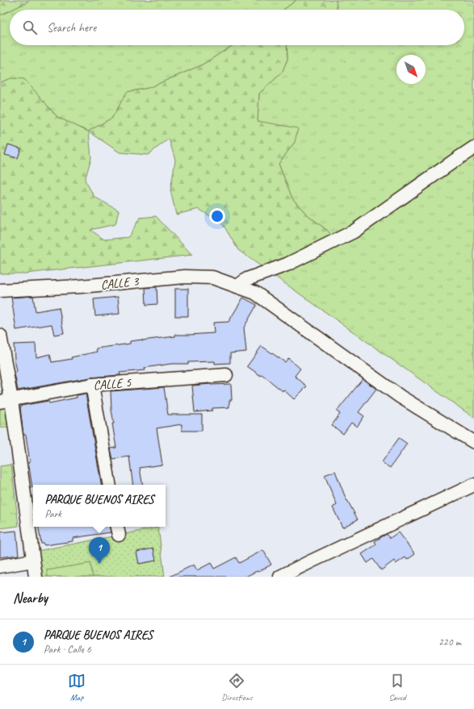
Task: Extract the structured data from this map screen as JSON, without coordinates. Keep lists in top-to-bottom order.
{
  "streets": {
    "street": ["CALLE 3", "CALLE 5"]
  },
  "north": "bottom right",
  "page": {
    "search": "Search here",
    "popup": ["PARQUE BUENOS AIRES", "Park"],
    "pins": "1",
    "heading": "Nearby",
    "list": [
      {
        "mark": "1",
        "name": "PARQUE BUENOS AIRES",
        "note": "Park · Calle 6",
        "value": "220 m"
      }
    ],
    "nav": ["Map", "Directions", "Saved"]
  }
}
